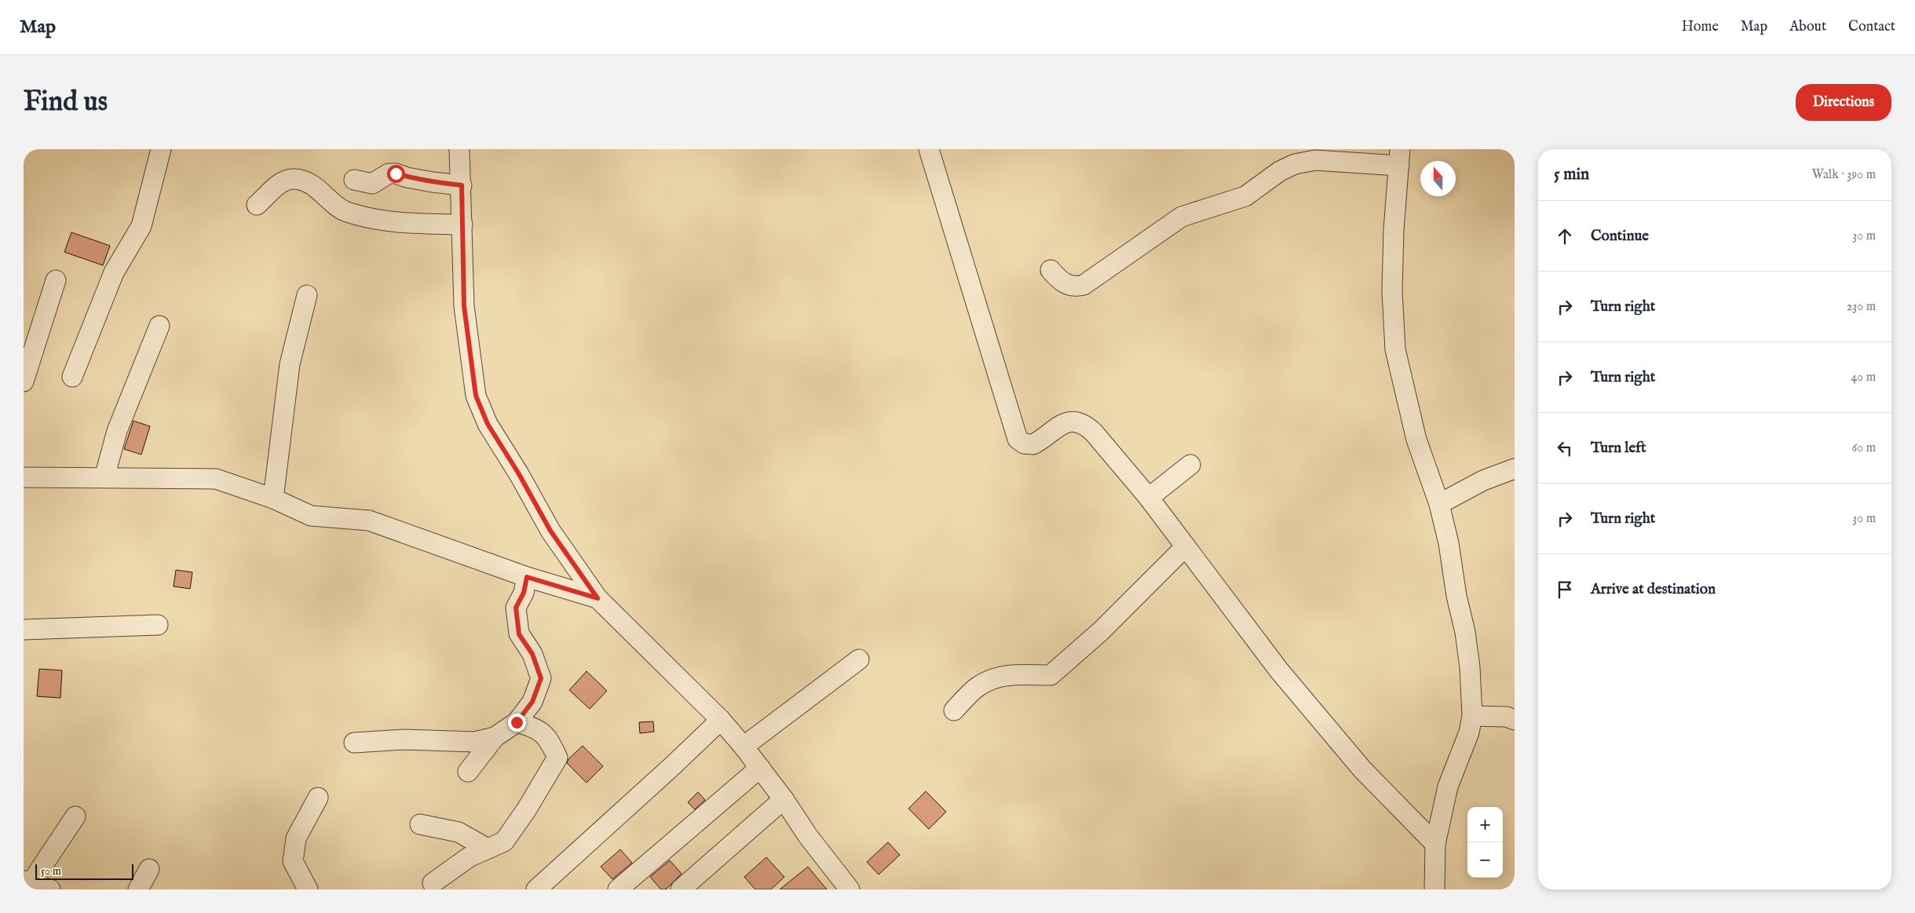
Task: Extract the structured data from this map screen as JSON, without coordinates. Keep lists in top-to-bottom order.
{
  "scale_bar": "50 m",
  "north": "top",
  "page": {
    "header": "Map",
    "nav": [
      "Home",
      "Map",
      "About",
      "Contact"
    ],
    "buttons": "Directions",
    "title": "Find us",
    "heading": ["5 min", "Walk · 390 m"],
    "list": [
      ["Continue", "30 m"],
      ["Turn right", "230 m"],
      ["Turn right", "40 m"],
      ["Turn left", "60 m"],
      ["Turn right", "30 m"],
      "Arrive at destination"
    ],
    "map_buttons": ["+", "−"],
    "scale": "50 m"
  }
}
